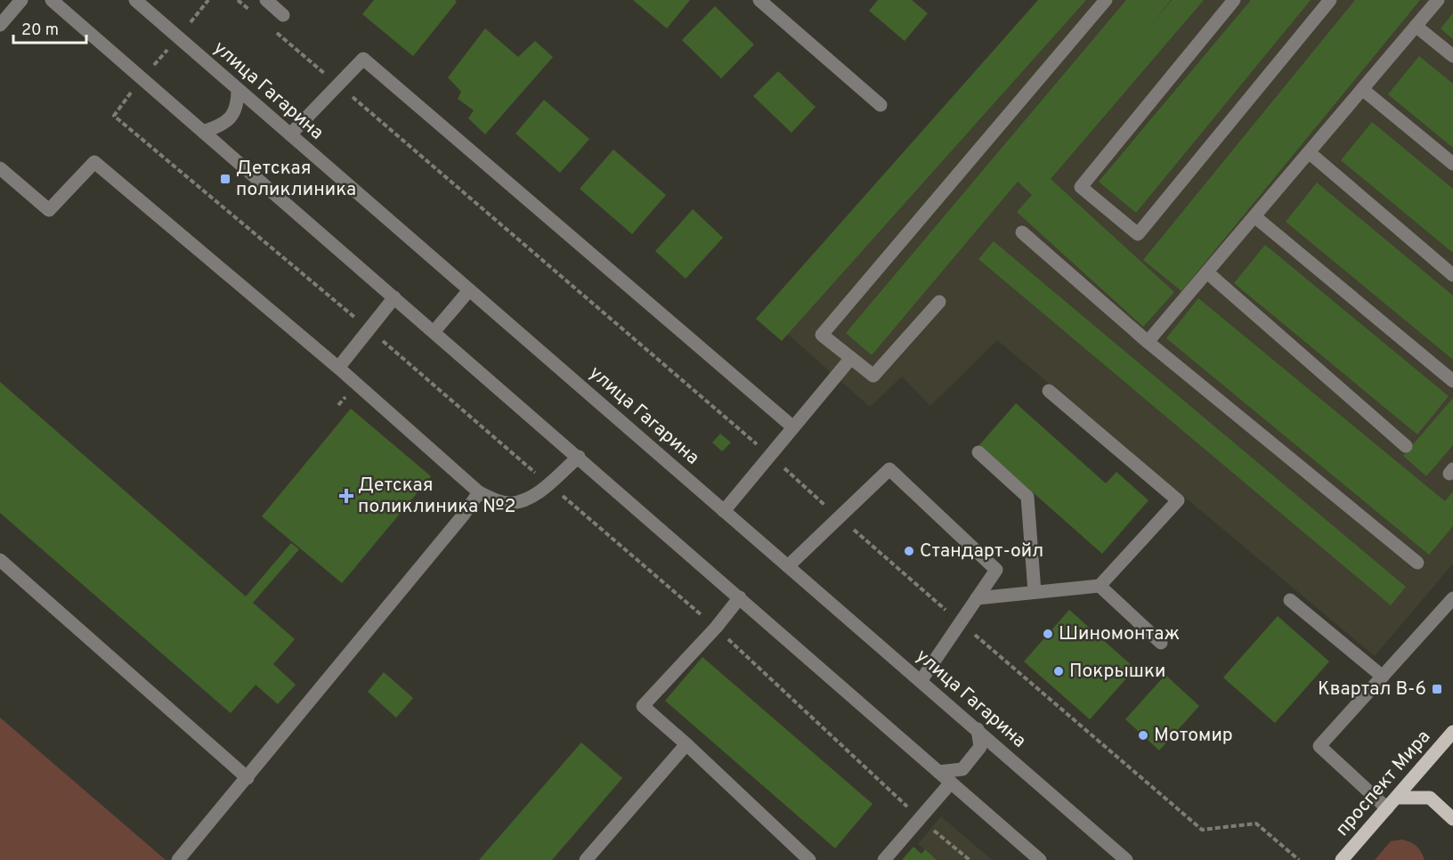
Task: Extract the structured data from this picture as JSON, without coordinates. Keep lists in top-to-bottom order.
{
  "streets": {
    "main road": ["проспект Мира"],
    "street": ["улица Гагарина"]
  },
  "places": {
    "transit": ["Детская поликлиника", "Квартал В-6"],
    "health": ["Детская поликлиника №2"],
    "other": [
      "Стандарт-ойл",
      "Шиномонтаж",
      "Покрышки",
      "Мотомир"
    ]
  },
  "scale_bar": "20 m"
}
